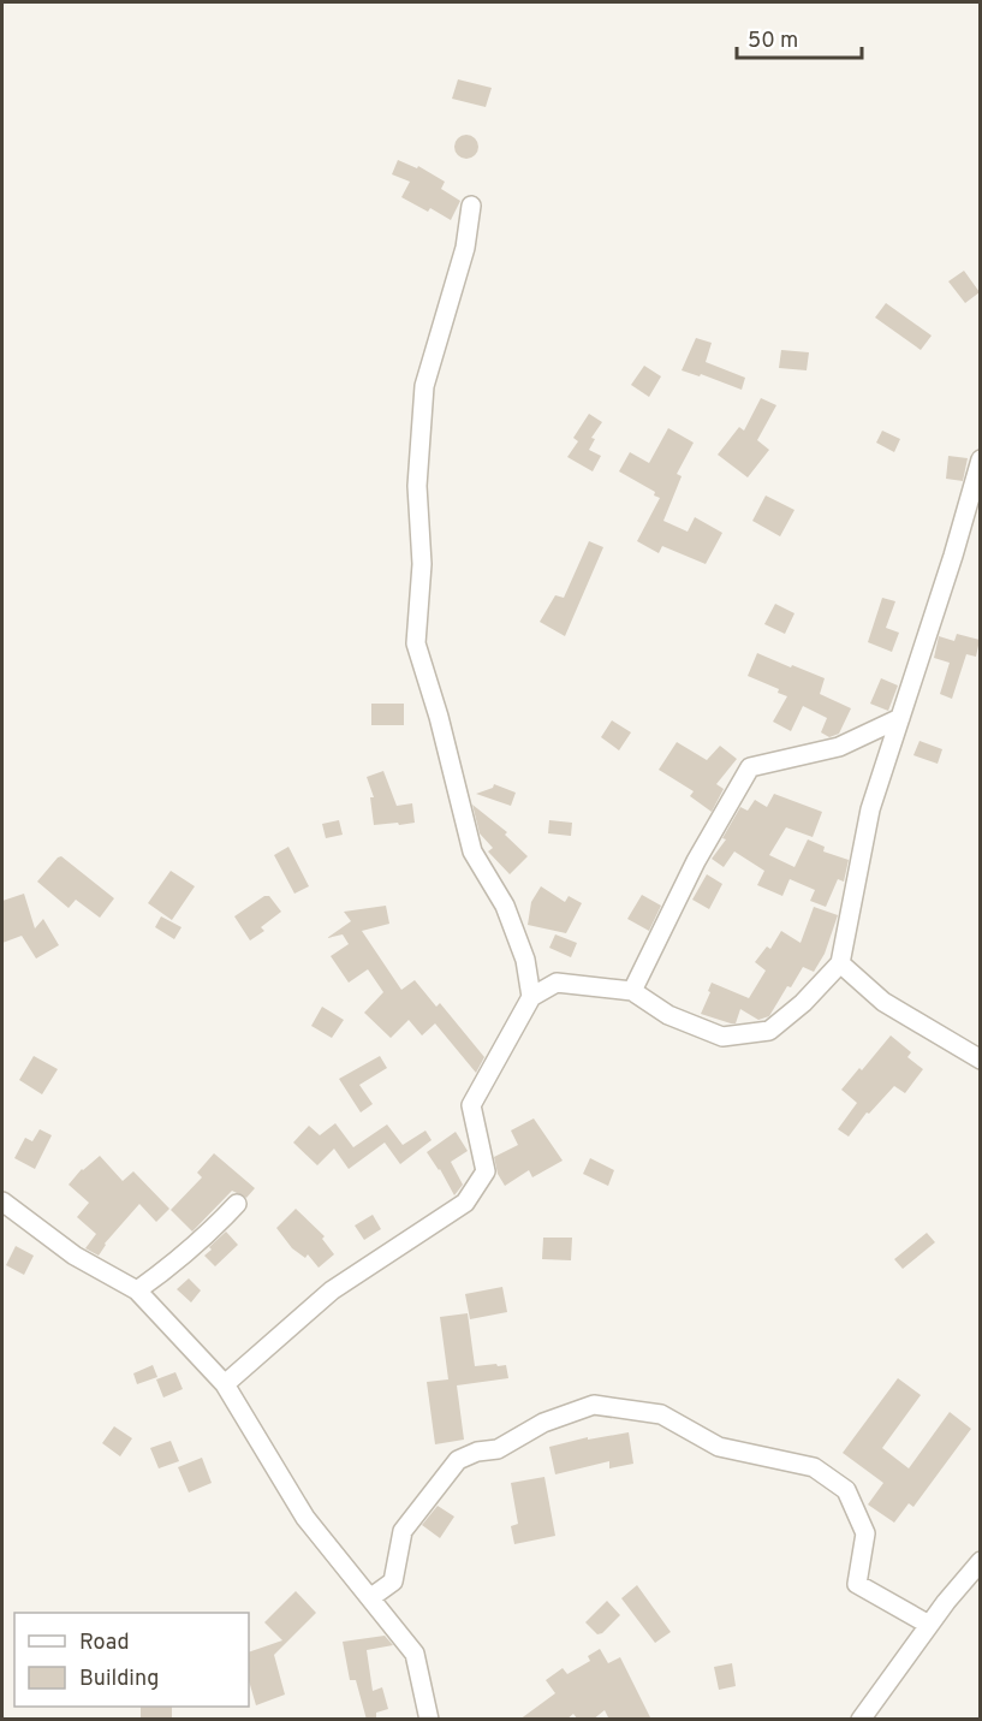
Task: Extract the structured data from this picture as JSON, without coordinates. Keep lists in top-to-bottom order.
{
  "legend": ["Road", "Building"],
  "scale_bar": "50 m"
}
